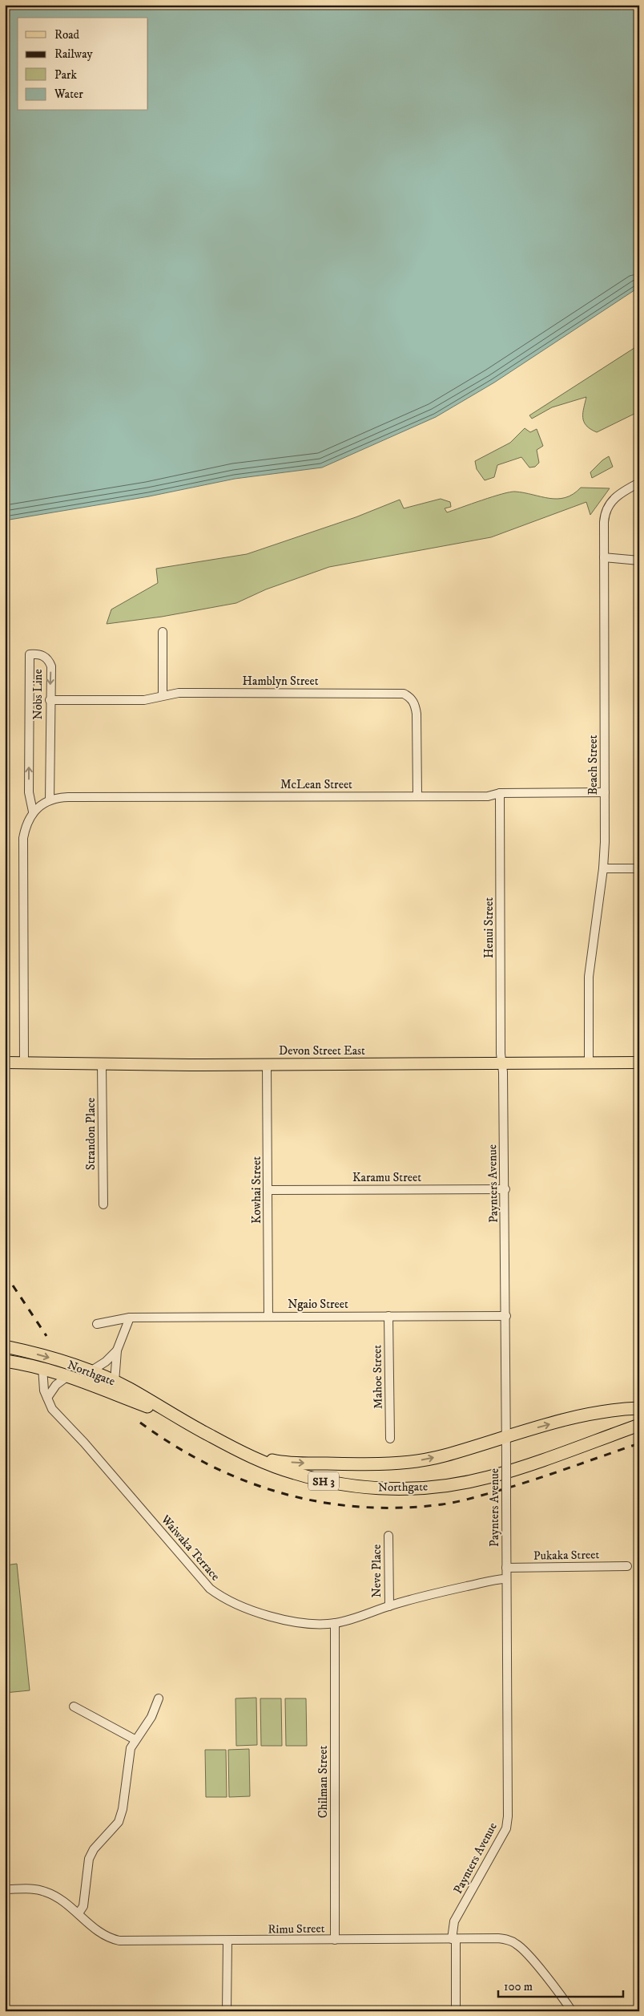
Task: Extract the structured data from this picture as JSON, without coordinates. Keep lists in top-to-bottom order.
{
  "streets": {
    "highway": ["Northgate", "SH 3"],
    "main road": ["Devon Street East"],
    "street": [
      "Hamblyn Street",
      "Nobs Line",
      "Beach Street",
      "McLean Street",
      "Henui Street",
      "Strandon Place",
      "Karamu Street",
      "Paynters Avenue",
      "Kowhai Street",
      "Ngaio Street",
      "Mahoe Street",
      "Waiwaka Terrace",
      "Pukaka Street",
      "Neve Place",
      "Chilman Street",
      "Rimu Street"
    ]
  },
  "crossings": [
    ["Hamblyn Street", "Nobs Line"],
    ["Hamblyn Street", "McLean Street"],
    ["Nobs Line", "McLean Street"],
    ["Beach Street", "McLean Street"],
    ["Beach Street", "Devon Street East"],
    ["McLean Street", "Henui Street"],
    ["Henui Street", "Devon Street East"],
    ["Henui Street", "Paynters Avenue"],
    ["Devon Street East", "Strandon Place"],
    ["Devon Street East", "Paynters Avenue"],
    ["Devon Street East", "Kowhai Street"],
    ["Karamu Street", "Paynters Avenue"],
    ["Karamu Street", "Kowhai Street"],
    ["Paynters Avenue", "Ngaio Street"],
    ["Paynters Avenue", "Waiwaka Terrace"],
    ["Paynters Avenue", "Pukaka Street"],
    ["Paynters Avenue", "Rimu Street"],
    ["Kowhai Street", "Ngaio Street"],
    ["Ngaio Street", "Mahoe Street"],
    ["Northgate", "Waiwaka Terrace"],
    ["Waiwaka Terrace", "Neve Place"],
    ["Waiwaka Terrace", "Chilman Street"],
    ["Chilman Street", "Rimu Street"]
  ],
  "legend": [
    "Road",
    "Railway",
    "Park",
    "Water"
  ],
  "scale_bar": "100 m"
}
